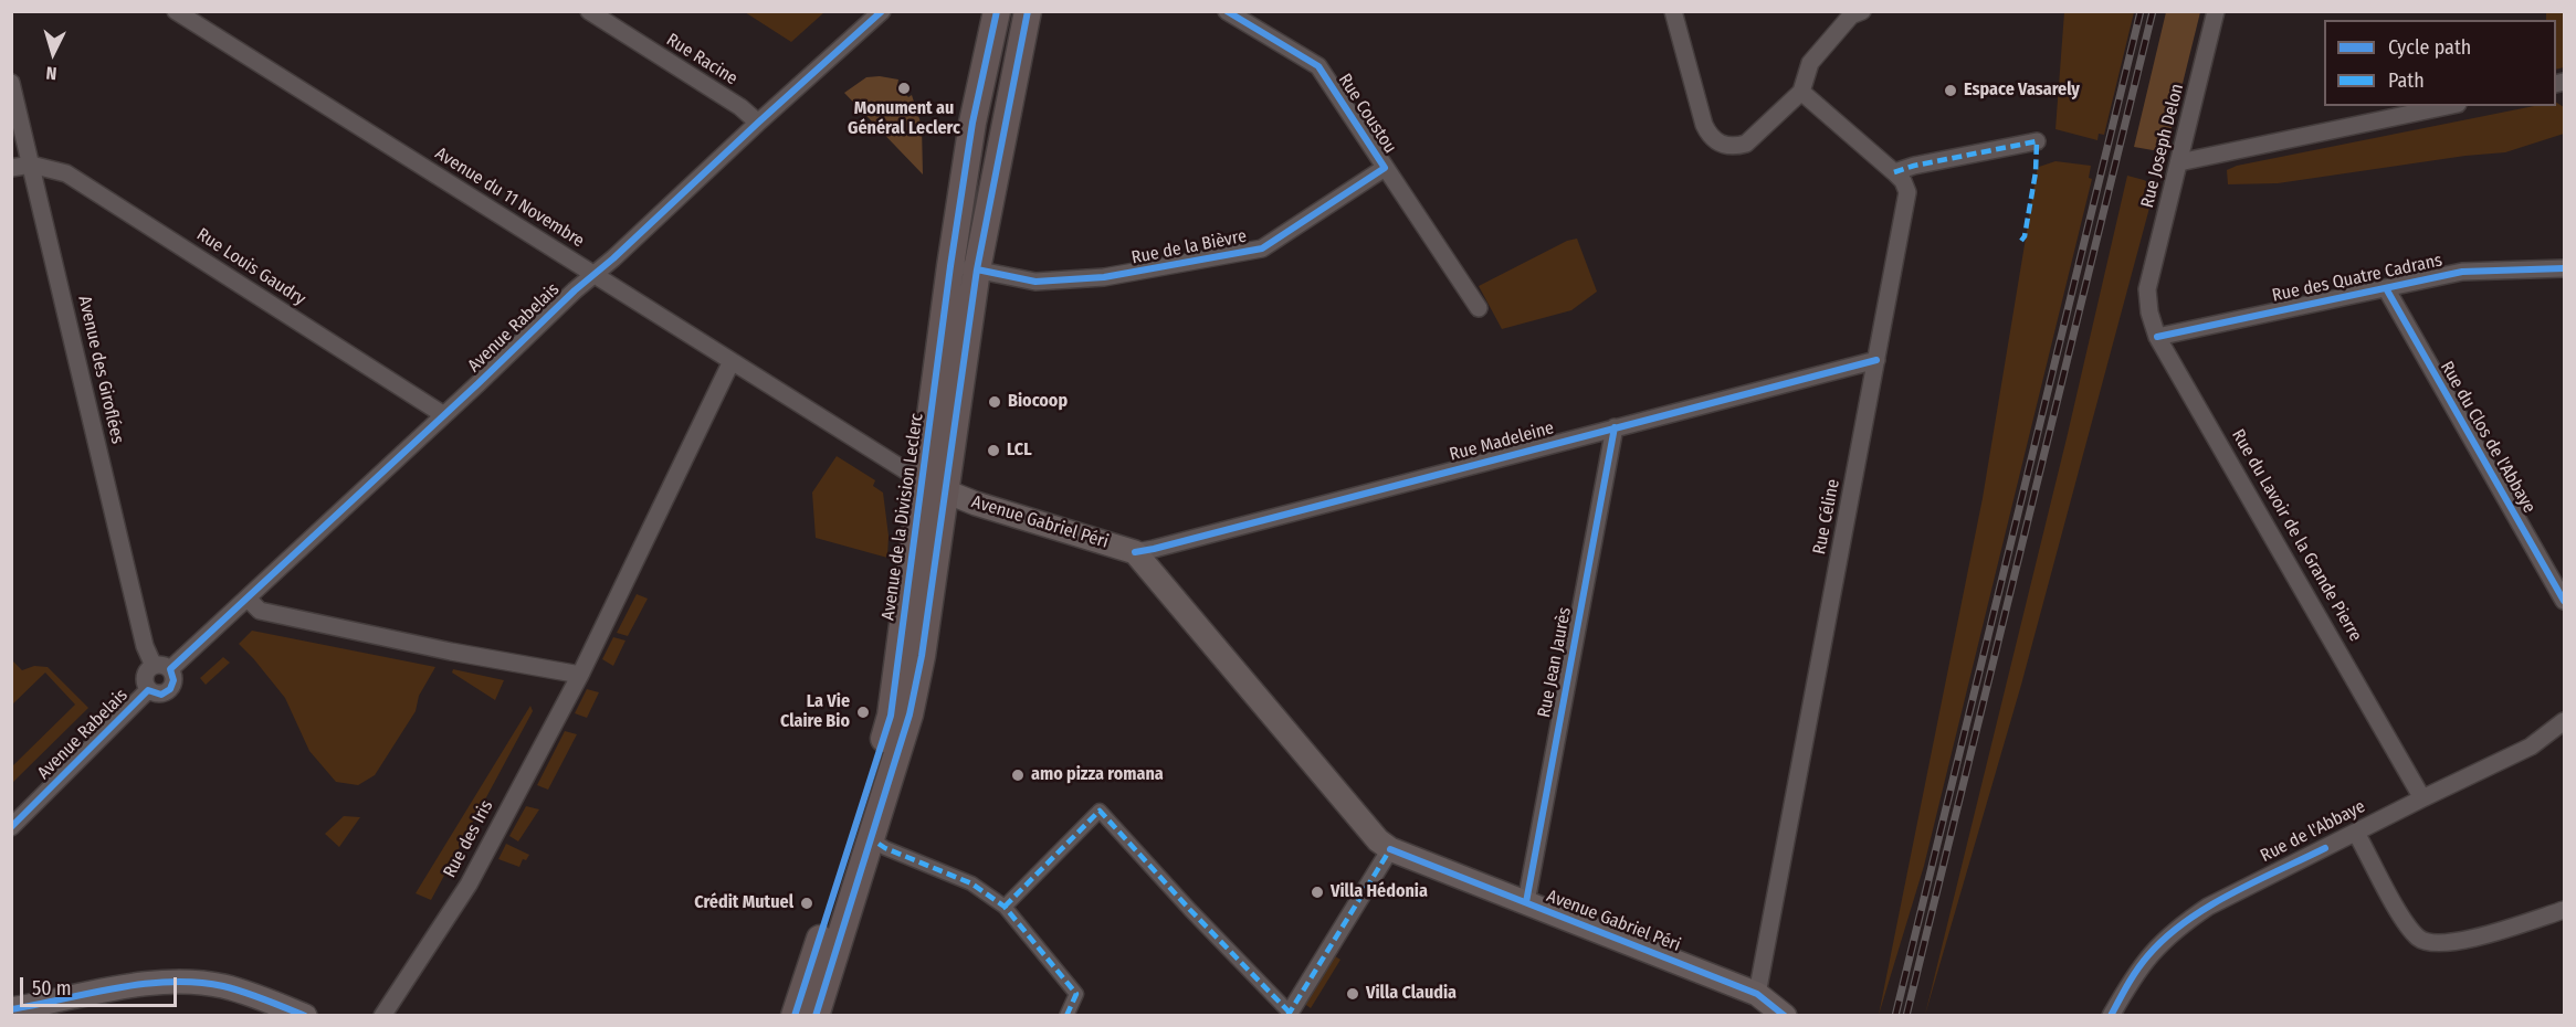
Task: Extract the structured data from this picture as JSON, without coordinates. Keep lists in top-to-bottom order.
{
  "streets": {
    "main road": ["Avenue de la Division Leclerc", "Avenue Gabriel Péri"],
    "street": [
      "Rue Racine",
      "Rue Coustou",
      "Rue Joseph Delon",
      "Avenue du 11 Novembre",
      "Rue de la Bièvre",
      "Rue Louis Gaudry",
      "Rue des Quatre Cadrans",
      "Avenue Rabelais",
      "Avenue des Giroflées",
      "Rue du Clos de l'Abbaye",
      "Rue Madeleine",
      "Rue Céline",
      "Rue du Lavoir de la Grande Pierre",
      "Rue Jean Jaurès",
      "Rue de l'Abbaye",
      "Rue des Iris"
    ]
  },
  "crossings": [
    ["Rue Racine", "Avenue Rabelais"],
    ["Rue Coustou", "Rue de la Bièvre"],
    ["Rue Joseph Delon", "Rue du Lavoir de la Grande Pierre"],
    ["Avenue du 11 Novembre", "Avenue Rabelais"],
    ["Avenue du 11 Novembre", "Avenue de la Division Leclerc"],
    ["Avenue du 11 Novembre", "Avenue Gabriel Péri"],
    ["Avenue du 11 Novembre", "Rue des Iris"],
    ["Rue de la Bièvre", "Avenue de la Division Leclerc"],
    ["Rue Louis Gaudry", "Avenue Rabelais"],
    ["Rue Louis Gaudry", "Avenue des Giroflées"],
    ["Rue des Quatre Cadrans", "Rue du Clos de l'Abbaye"],
    ["Rue des Quatre Cadrans", "Rue du Lavoir de la Grande Pierre"],
    ["Avenue Rabelais", "Avenue des Giroflées"],
    ["Rue Madeleine", "Rue Céline"],
    ["Rue Madeleine", "Avenue Gabriel Péri"],
    ["Rue Madeleine", "Rue Jean Jaurès"],
    ["Avenue de la Division Leclerc", "Avenue Gabriel Péri"],
    ["Rue Céline", "Avenue Gabriel Péri"],
    ["Avenue Gabriel Péri", "Rue Jean Jaurès"],
    ["Rue du Lavoir de la Grande Pierre", "Rue de l'Abbaye"]
  ],
  "places": [
    "Monument au Général Leclerc",
    "Espace Vasarely",
    "Biocoop",
    "LCL",
    "La Vie Claire Bio",
    "amo pizza romana",
    "Villa Hédonia",
    "Crédit Mutuel",
    "Villa Claudia"
  ],
  "legend": ["Cycle path", "Path"],
  "scale_bar": "50 m",
  "north": "bottom"
}
